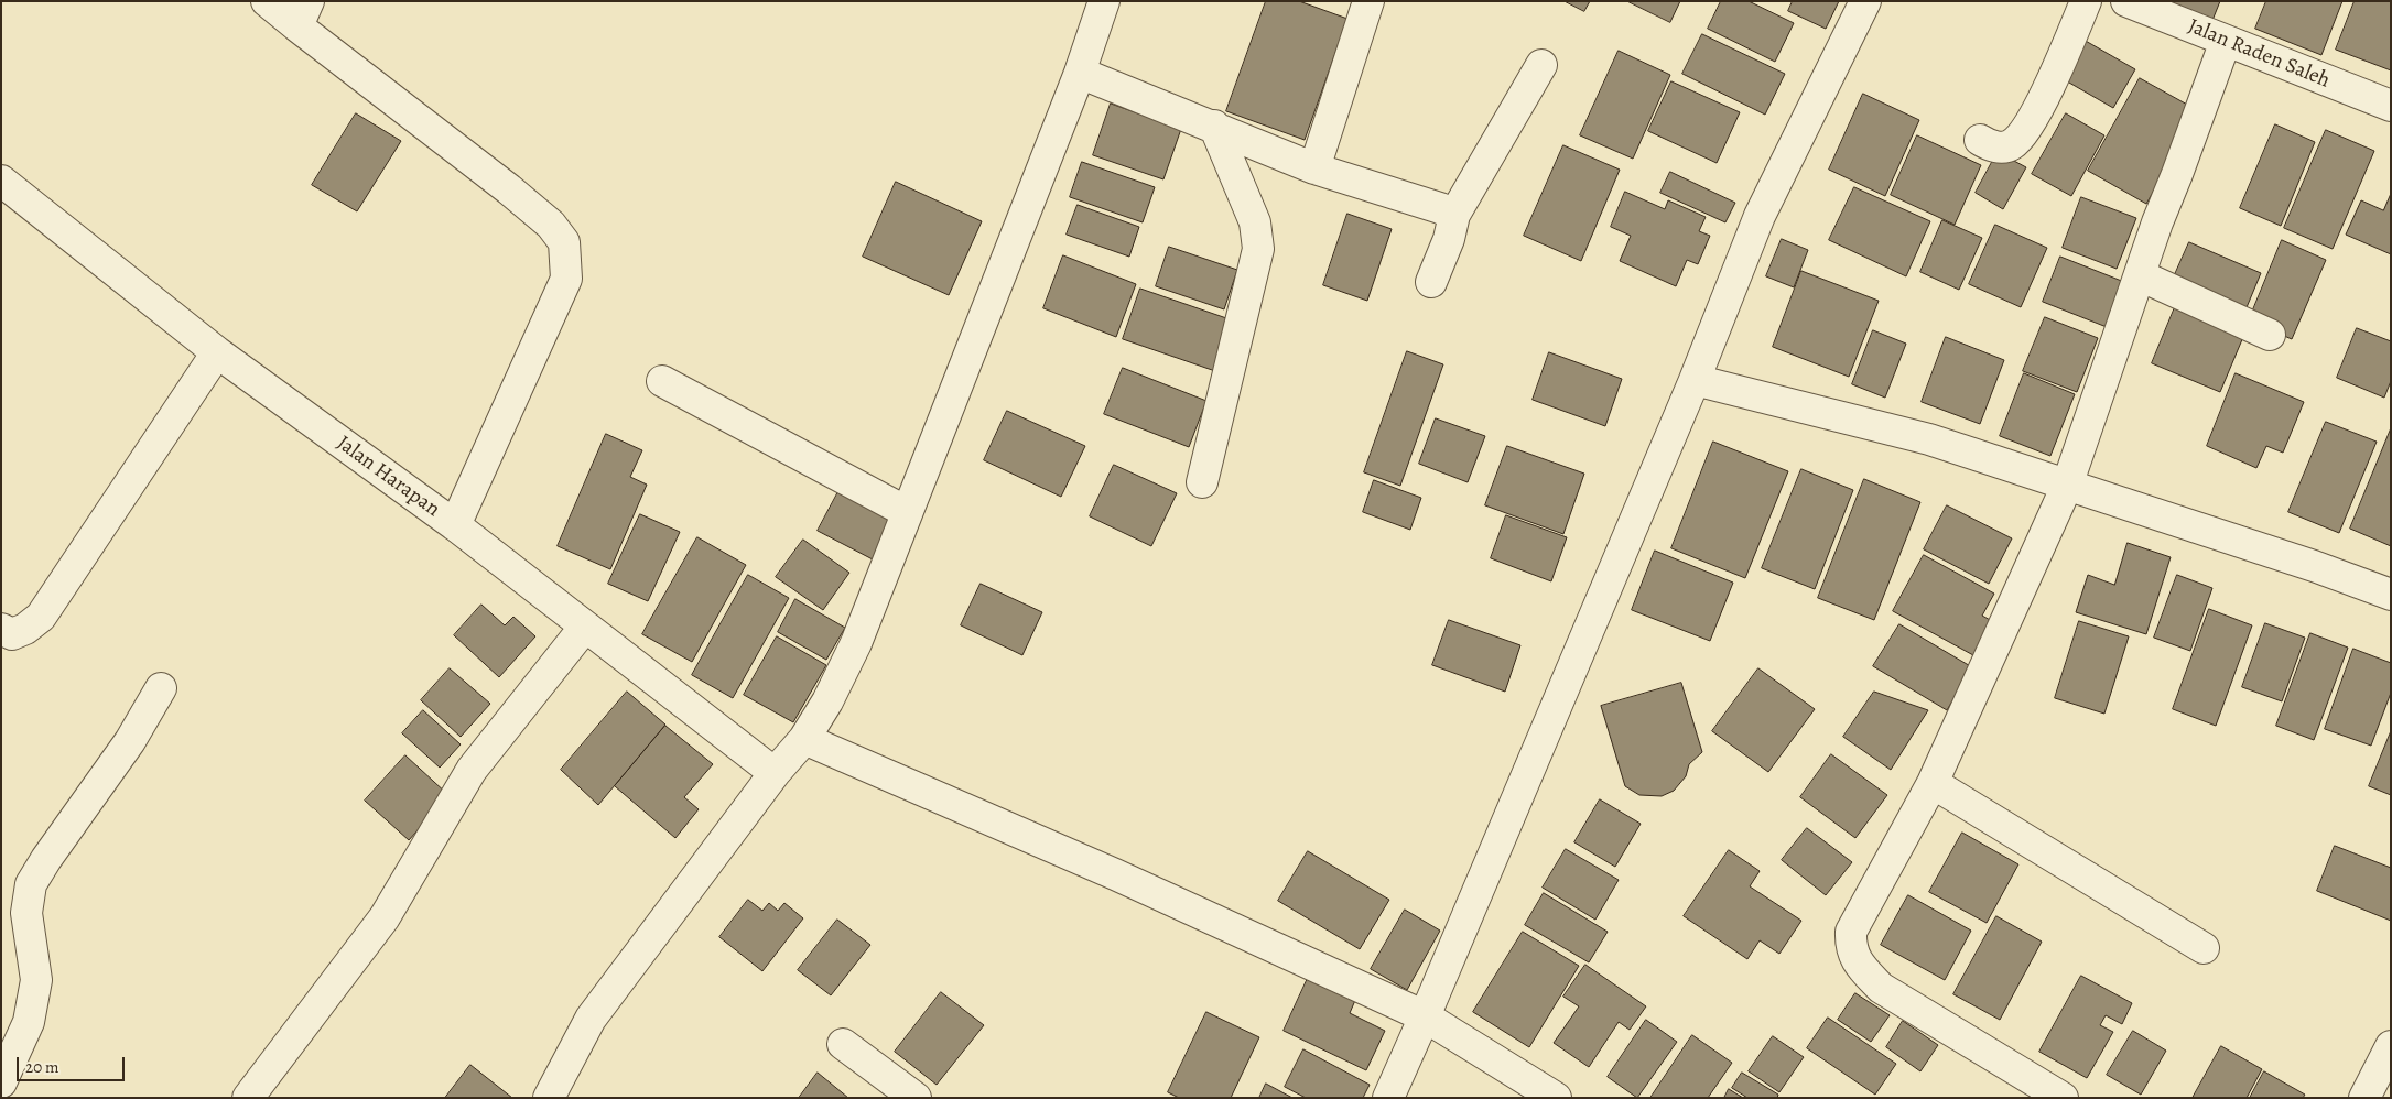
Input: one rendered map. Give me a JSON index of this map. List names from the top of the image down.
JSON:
{
  "streets": {
    "street": ["Jalan Raden Saleh", "Jalan Harapan"]
  },
  "scale_bar": "20 m"
}
